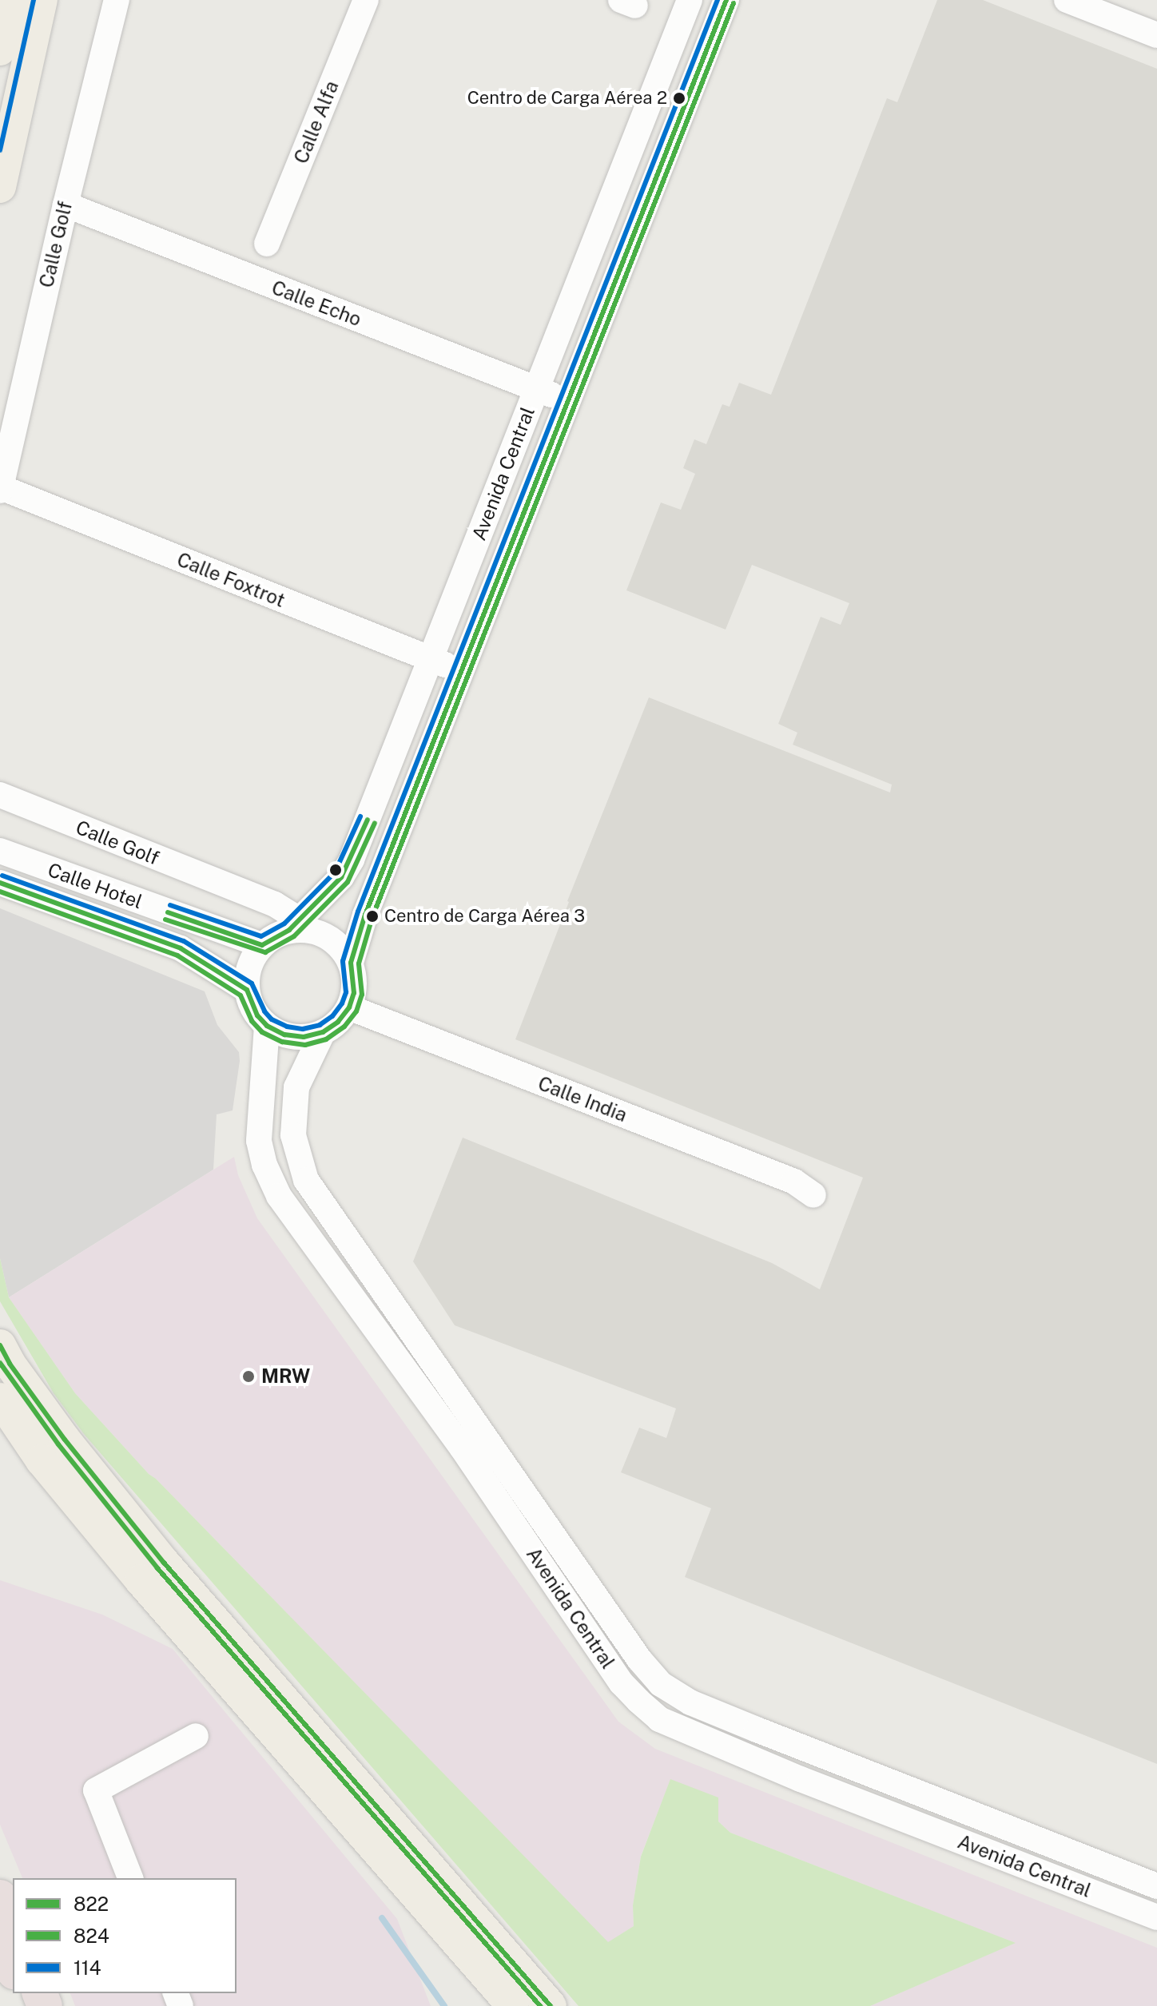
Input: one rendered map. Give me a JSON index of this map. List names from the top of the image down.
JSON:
{
  "streets": {
    "street": [
      "Calle Alfa",
      "Calle Golf",
      "Calle Echo",
      "Avenida Central",
      "Calle Foxtrot",
      "Calle Hotel",
      "Calle India"
    ]
  },
  "crossings": [
    ["Calle Golf", "Calle Echo"],
    ["Calle Golf", "Avenida Central"],
    ["Calle Golf", "Calle Foxtrot"],
    ["Calle Golf", "Calle Hotel"],
    ["Calle Golf", "Calle India"],
    ["Calle Echo", "Avenida Central"],
    ["Avenida Central", "Calle Foxtrot"],
    ["Avenida Central", "Calle Hotel"],
    ["Avenida Central", "Calle India"],
    ["Calle Hotel", "Calle India"]
  ],
  "places": ["Centro de Carga Aérea 2", "Centro de Carga Aérea 3", "MRW"],
  "lines": ["transit line 822", "transit line 114", "transit line 824"],
  "legend": ["822", "824", "114"]
}
